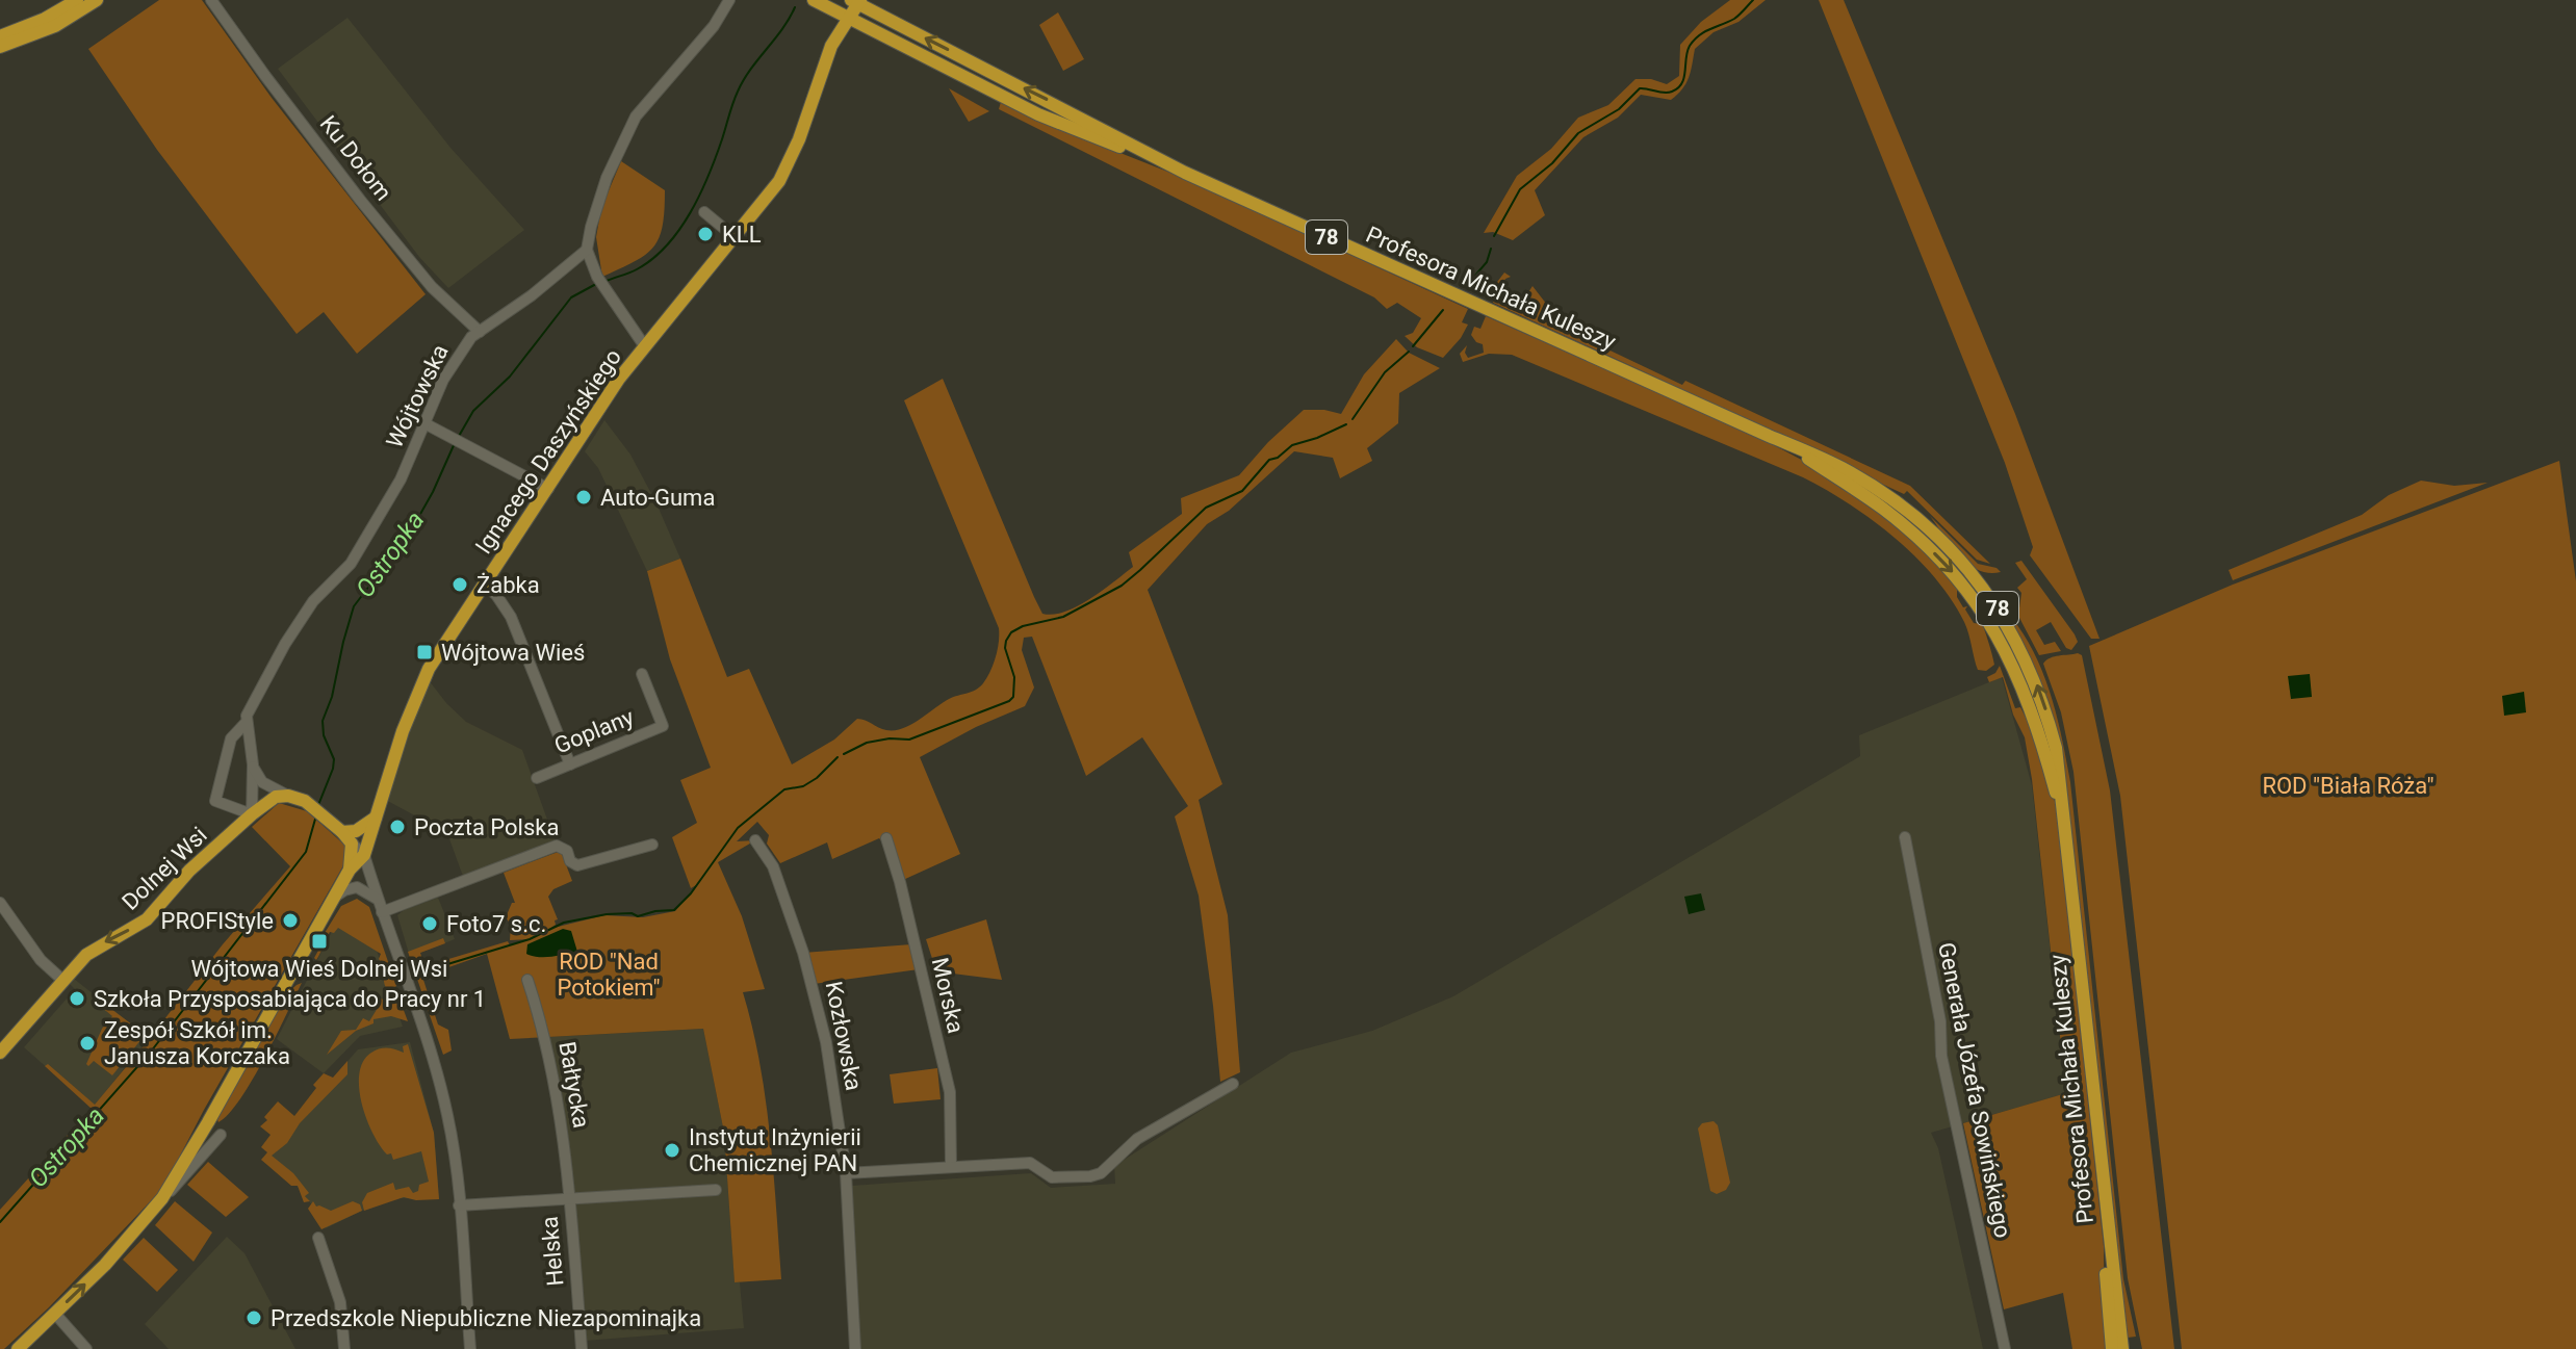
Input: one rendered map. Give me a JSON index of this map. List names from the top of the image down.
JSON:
{
  "streets": {
    "main road": [
      "78",
      "Profesora Michała Kuleszy",
      "Ignacego Daszyńskiego",
      "Dolnej Wsi"
    ],
    "street": [
      "Ku Dołom",
      "Wójtowska",
      "Goplany",
      "Morska",
      "Kozłowska",
      "Bałtycka",
      "Generała Józefa Sowińskiego",
      "Helska"
    ]
  },
  "crossings": [
    ["Ku Dołom", "Wójtowska"],
    ["78", "Profesora Michała Kuleszy"],
    ["78", "Ignacego Daszyńskiego"],
    ["Profesora Michała Kuleszy", "Ignacego Daszyńskiego"],
    ["Wójtowska", "Dolnej Wsi"],
    ["Bałtycka", "Helska"]
  ],
  "one_way": ["Dolnej Wsi"],
  "water": ["Ostropka"],
  "parks": ["ROD \"Biała Róża\"", "ROD \"Nad Potokiem\""],
  "places": {
    "other": [
      "KLL",
      "Auto-Guma",
      "Żabka",
      "Poczta Polska",
      "PROFIStyle",
      "Foto7 s.c.",
      "Szkoła Przysposabiająca do Pracy nr 1",
      "Zespół Szkół im. Janusza Korczaka",
      "Instytut Inżynierii Chemicznej PAN",
      "Przedszkole Niepubliczne Niezapominajka"
    ],
    "transit": ["Wójtowa Wieś", "Wójtowa Wieś Dolnej Wsi"]
  }
}
